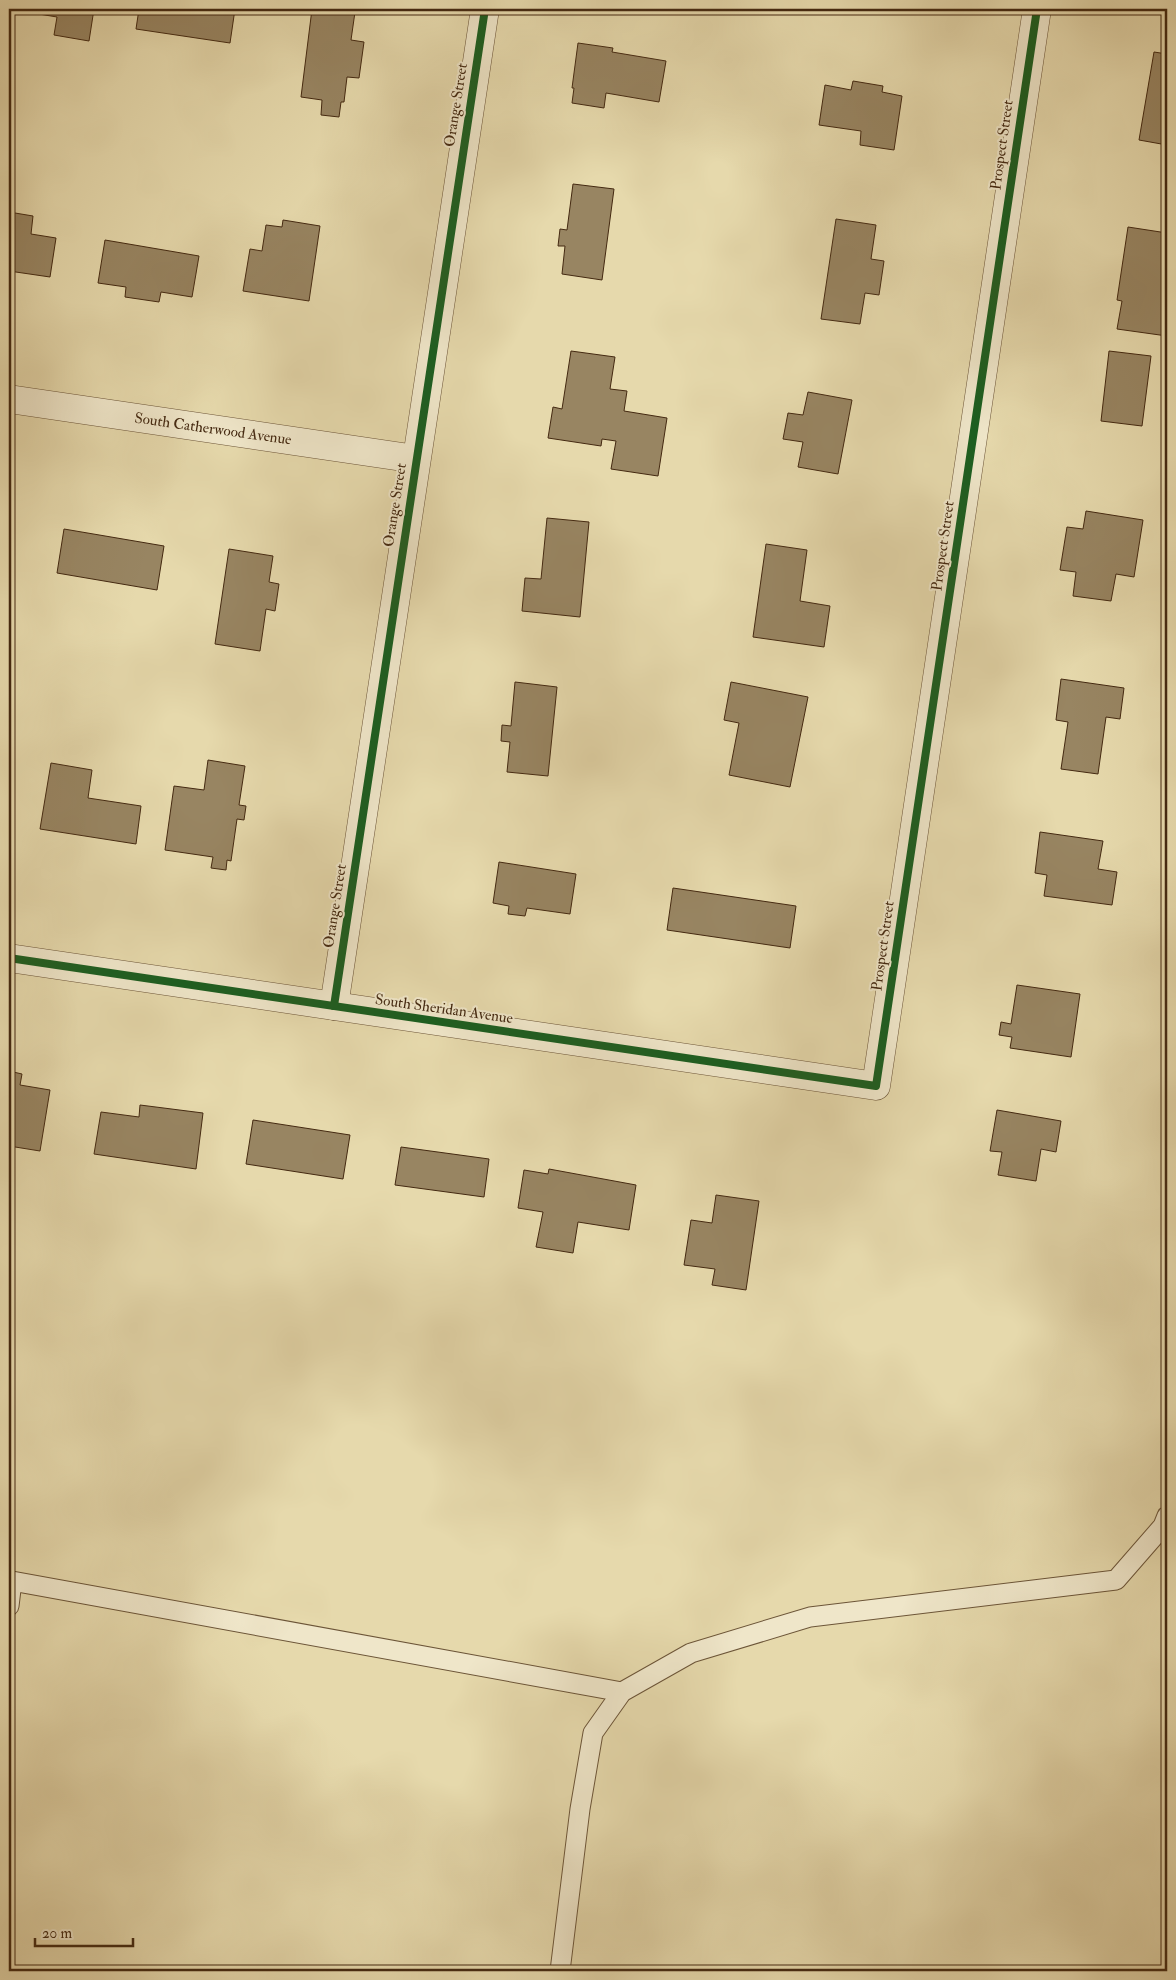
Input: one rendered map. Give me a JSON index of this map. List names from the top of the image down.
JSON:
{
  "streets": {
    "street": [
      "Orange Street",
      "Prospect Street",
      "South Catherwood Avenue",
      "South Sheridan Avenue"
    ]
  },
  "crossings": [
    ["Orange Street", "South Catherwood Avenue"],
    ["Orange Street", "South Sheridan Avenue"],
    ["Prospect Street", "South Sheridan Avenue"]
  ],
  "scale_bar": "20 m"
}
